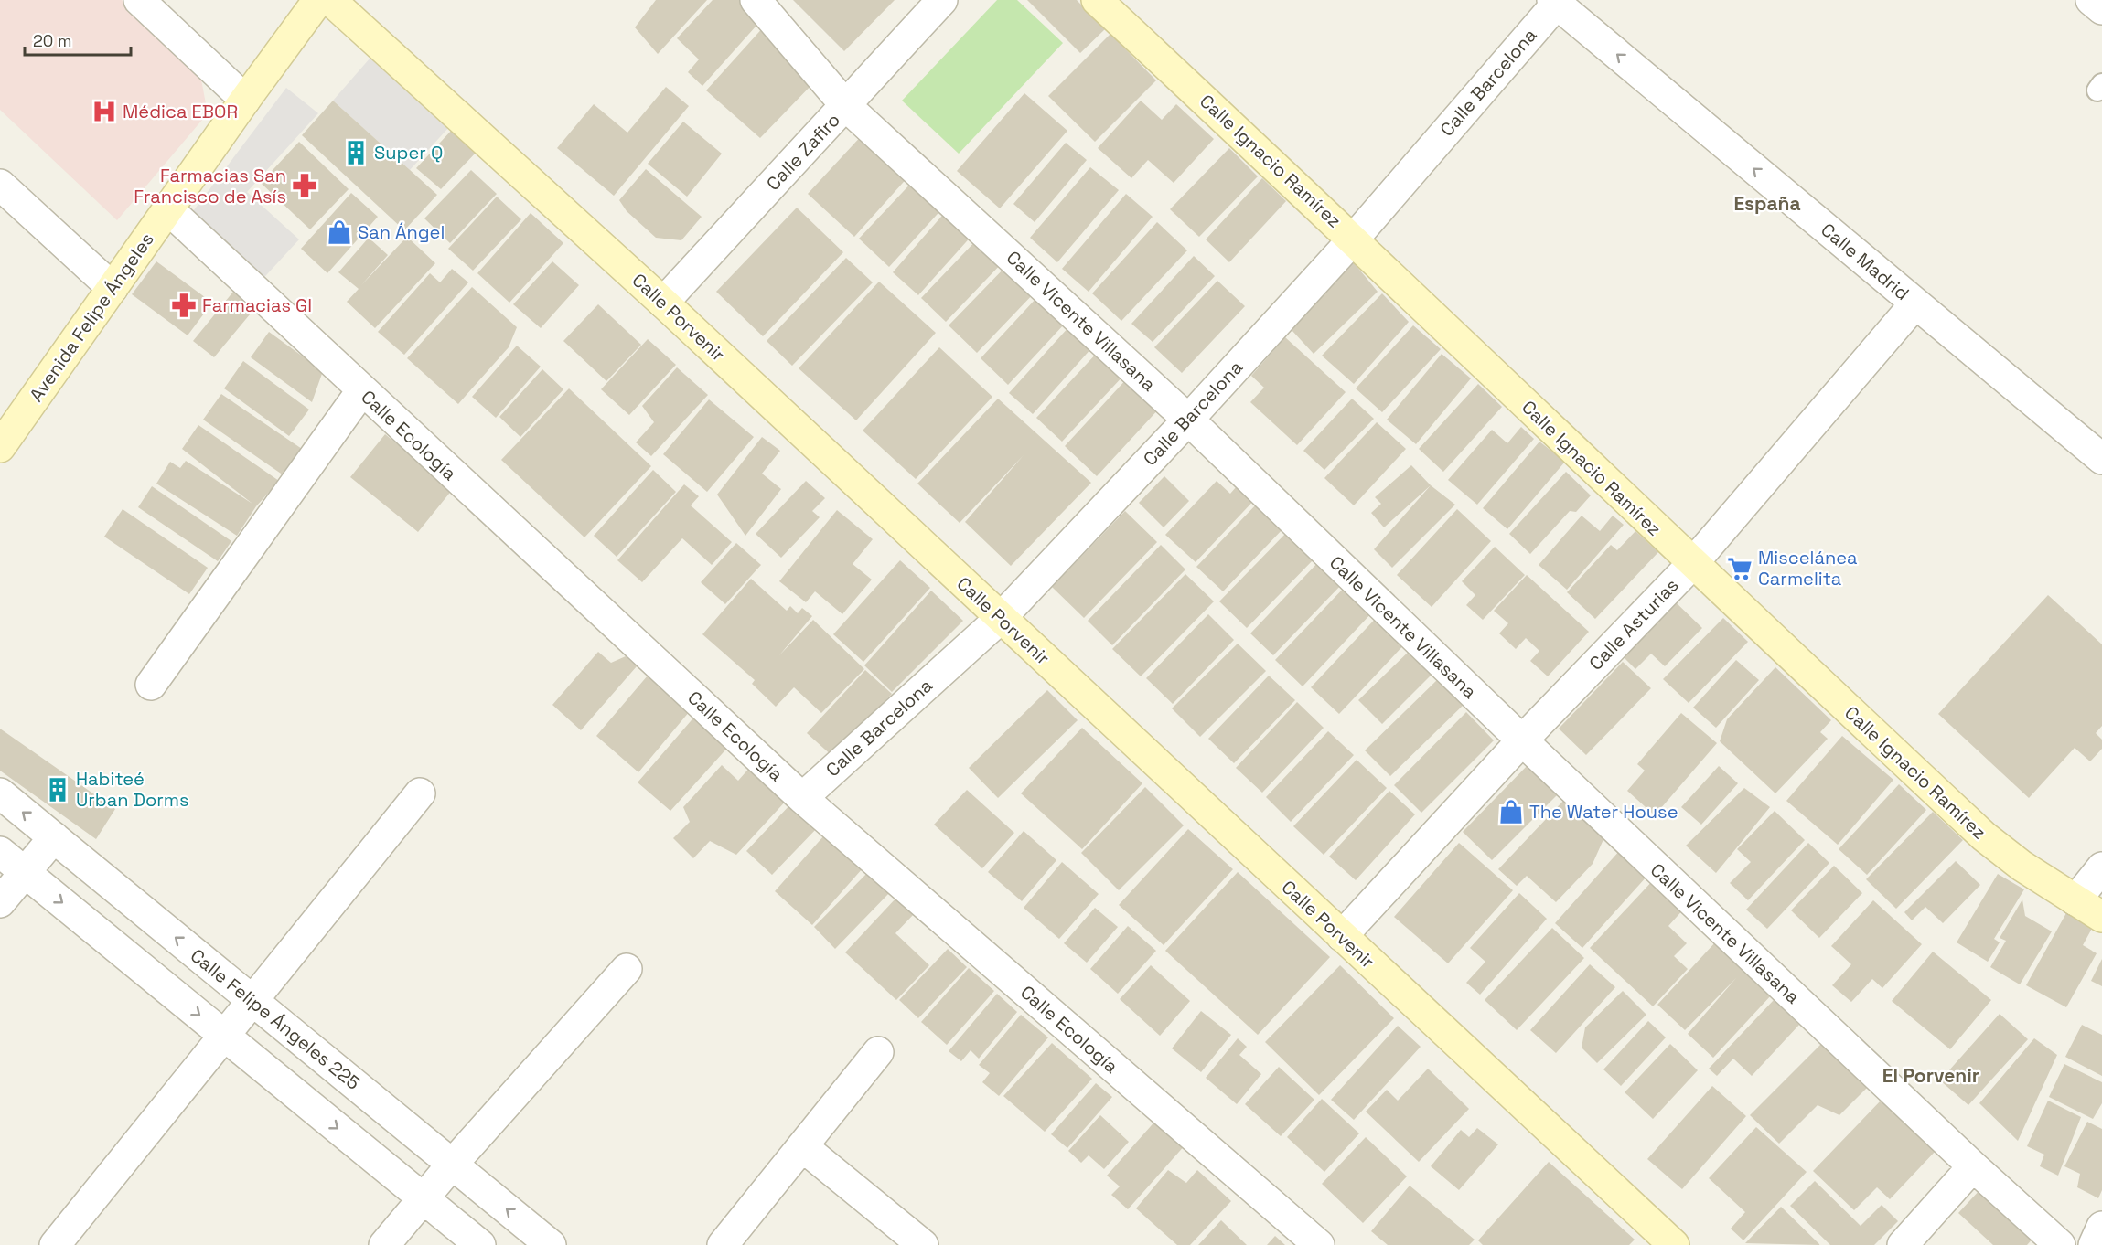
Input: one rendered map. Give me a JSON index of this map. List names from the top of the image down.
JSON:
{
  "streets": {
    "street": [
      "Calle Barcelona",
      "Calle Zafiro",
      "Calle Ignacio Ramírez",
      "Calle Madrid",
      "Avenida Felipe Ángeles",
      "Calle Porvenir",
      "Calle Vicente Villasana",
      "Calle Ecología",
      "Calle Asturias",
      "Calle Felipe Ángeles 225"
    ]
  },
  "crossings": [
    ["Calle Barcelona", "Calle Ignacio Ramírez"],
    ["Calle Barcelona", "Calle Madrid"],
    ["Calle Barcelona", "Calle Porvenir"],
    ["Calle Barcelona", "Calle Vicente Villasana"],
    ["Calle Barcelona", "Calle Ecología"],
    ["Calle Zafiro", "Calle Porvenir"],
    ["Calle Zafiro", "Calle Vicente Villasana"],
    ["Calle Ignacio Ramírez", "Calle Asturias"],
    ["Calle Madrid", "Calle Asturias"],
    ["Avenida Felipe Ángeles", "Calle Ecología"],
    ["Calle Porvenir", "Calle Asturias"],
    ["Calle Vicente Villasana", "Calle Asturias"]
  ],
  "one_way": ["Calle Madrid"],
  "districts": ["España", "El Porvenir"],
  "places": {
    "hospital": ["Médica EBOR"],
    "building": ["Super Q", "Habiteé Urban Dorms"],
    "pharmacy": ["Farmacias San Francisco de Asís", "Farmacias GI"],
    "shop": ["San Ángel", "The Water House"],
    "supermarket": ["Miscelánea Carmelita"]
  },
  "scale_bar": "20 m"
}
